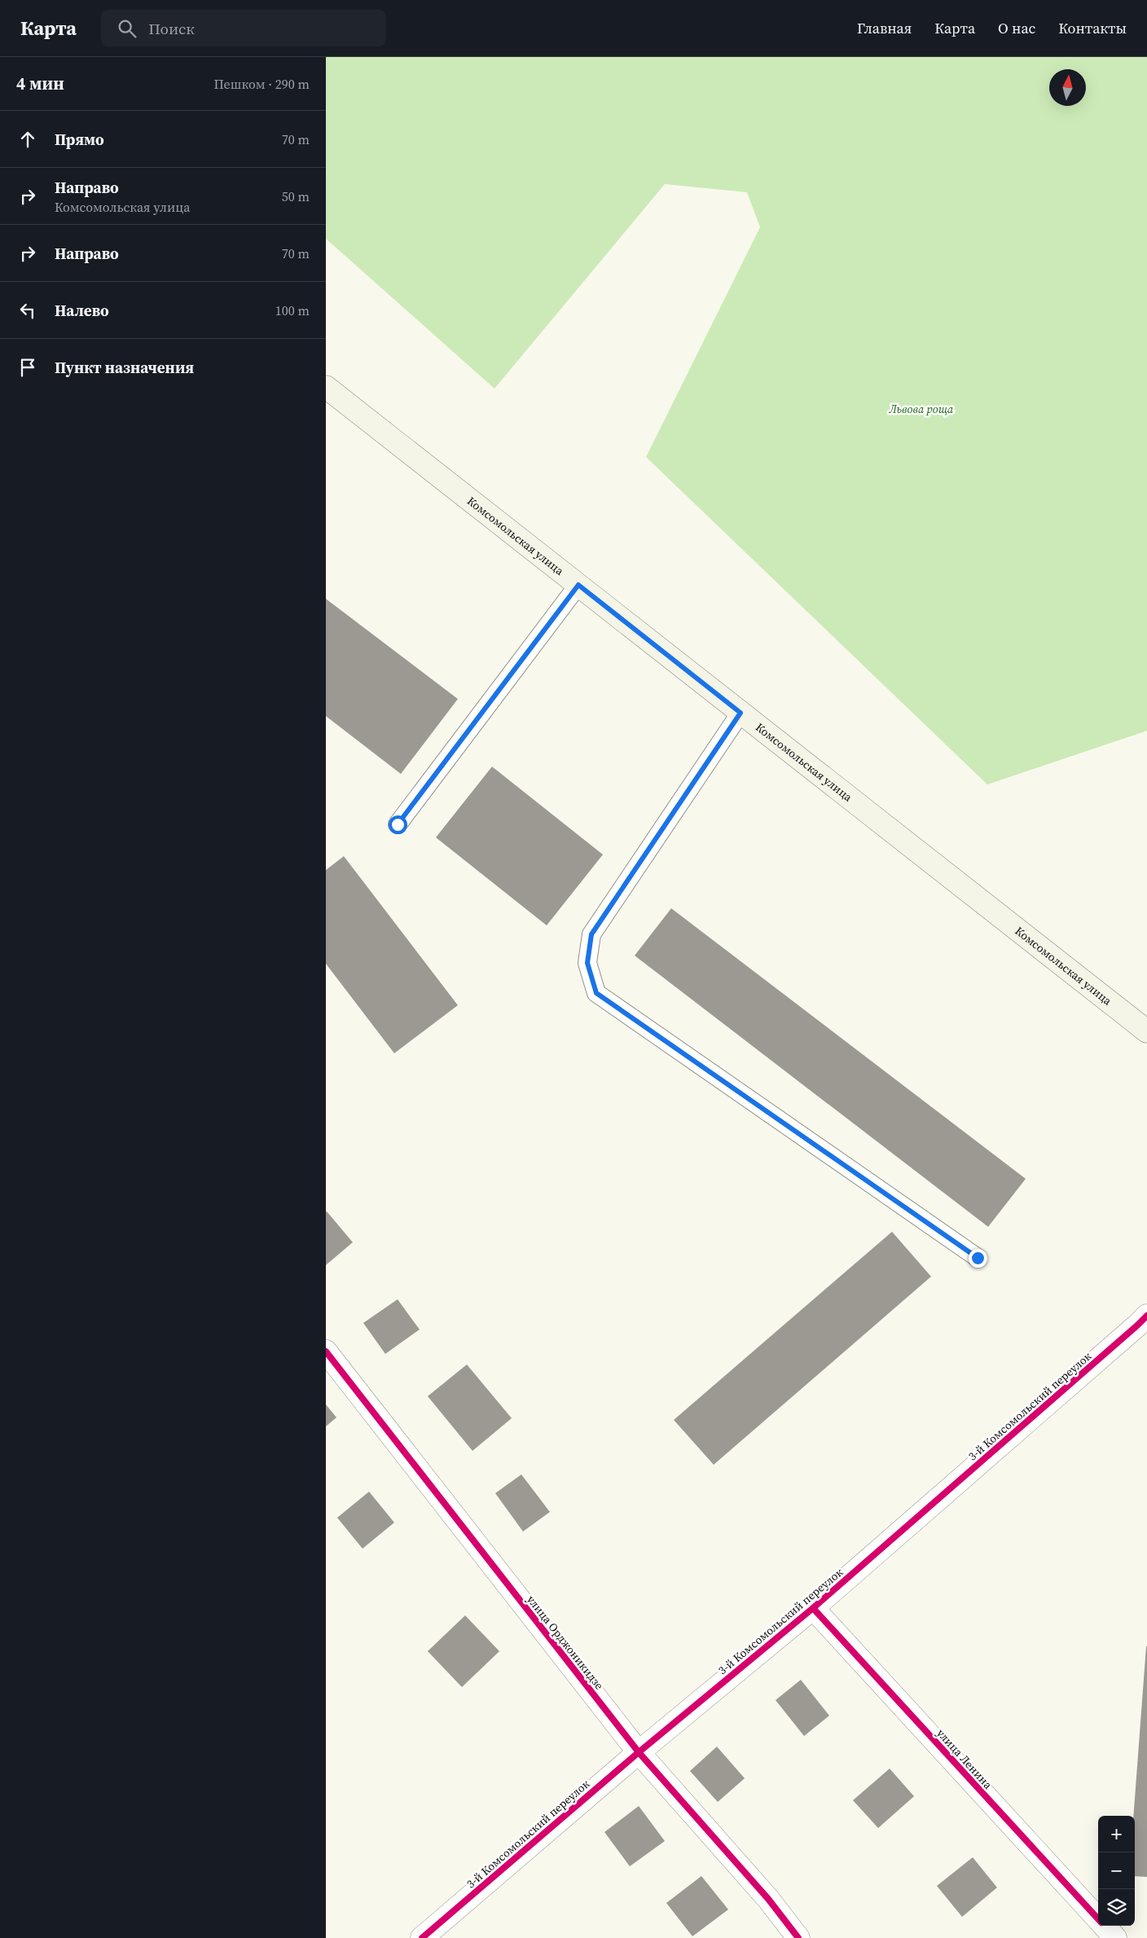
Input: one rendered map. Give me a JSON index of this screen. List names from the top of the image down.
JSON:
{
  "streets": {
    "main road": ["Комсомольская улица"],
    "street": ["3-й Комсомольский переулок", "улица Орджоникидзе", "улица Ленина"]
  },
  "crossings": [
    ["3-й Комсомольский переулок", "улица Орджоникидзе"],
    ["3-й Комсомольский переулок", "улица Ленина"]
  ],
  "parks": ["Львова роща"],
  "north": "top",
  "page": {
    "header": "Карта",
    "search": "Поиск",
    "nav": [
      "Главная",
      "Карта",
      "О нас",
      "Контакты"
    ],
    "heading": ["4 мин", "Пешком · 290 m"],
    "list": [
      ["Прямо", "70 m"],
      ["Направо", "Комсомольская улица", "50 m"],
      ["Направо", "70 m"],
      ["Налево", "100 m"],
      "Пункт назначения"
    ],
    "map_buttons": ["+", "−"]
  }
}
